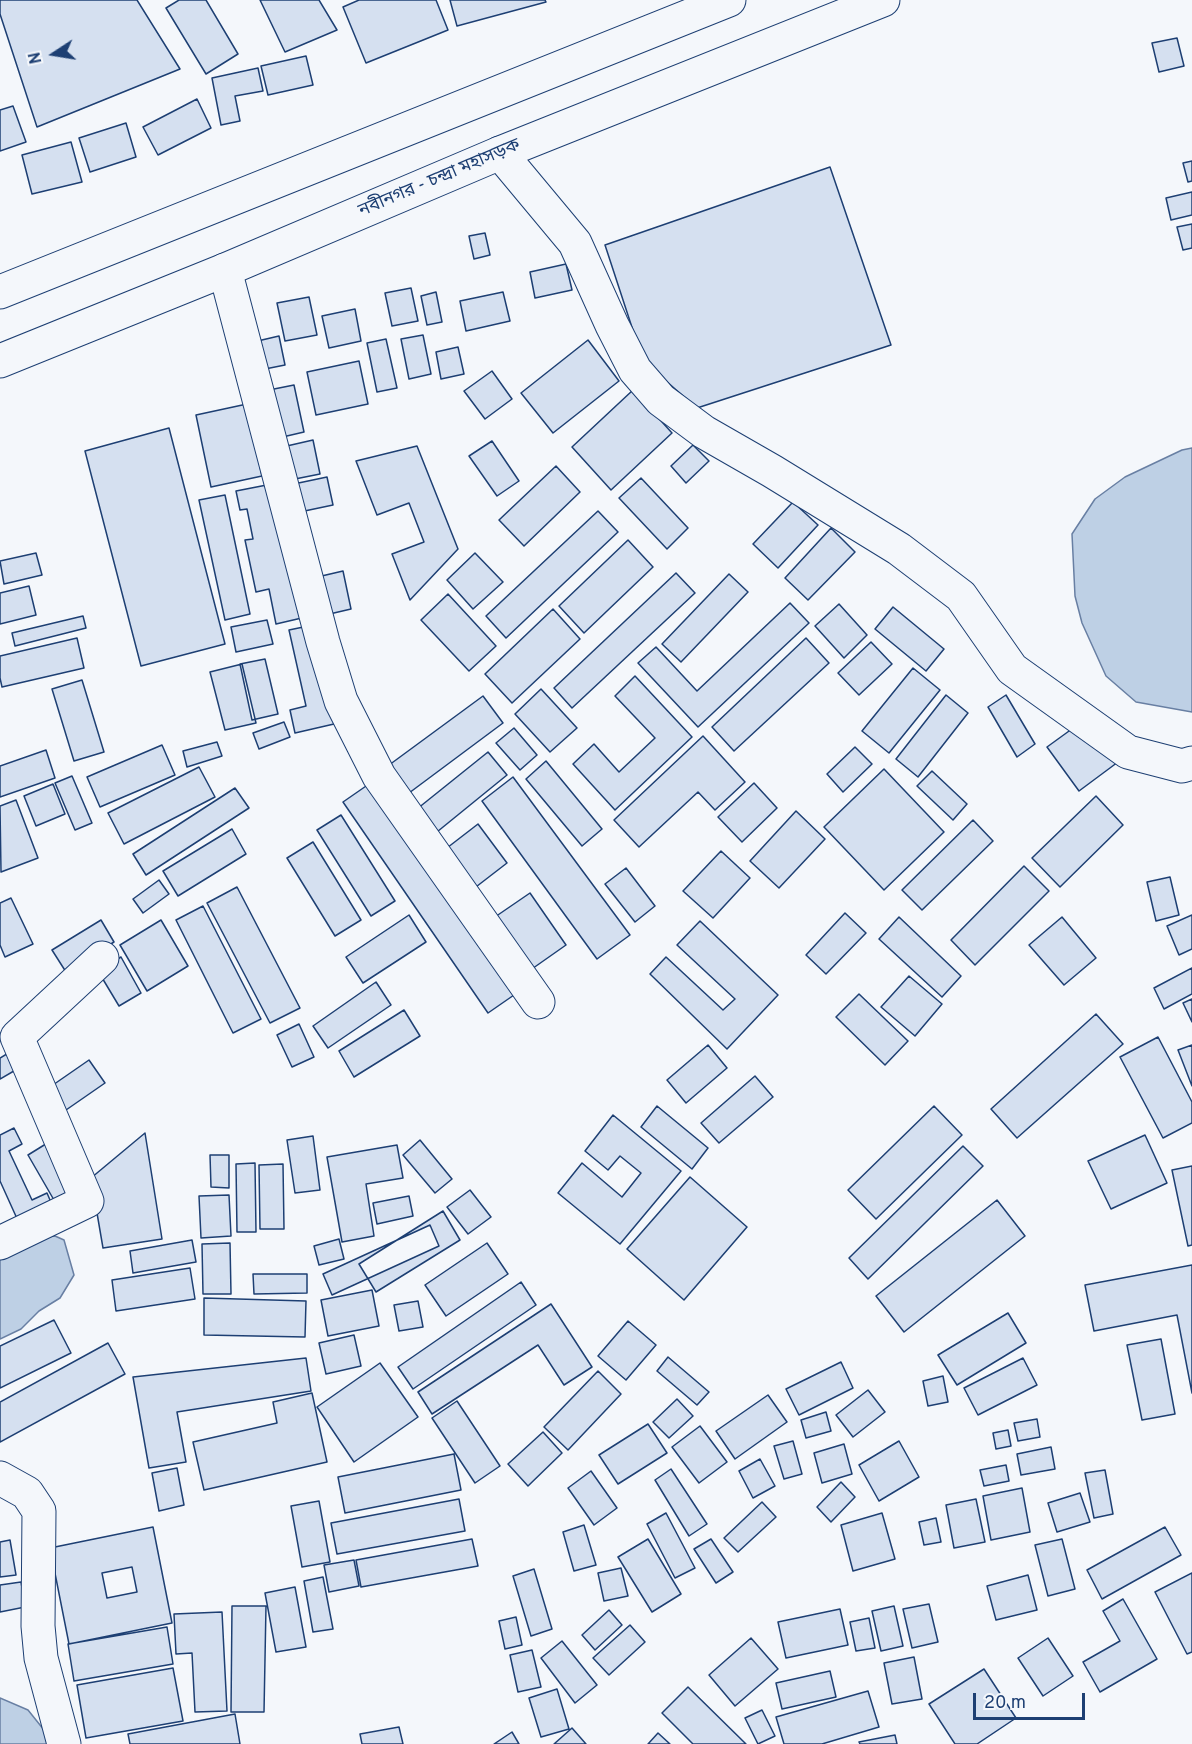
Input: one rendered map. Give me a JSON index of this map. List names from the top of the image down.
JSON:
{
  "streets": {
    "main road": ["নবীনগর - চন্দ্রা মহাসড়ক"]
  },
  "scale_bar": "20 m",
  "north": "left"
}
